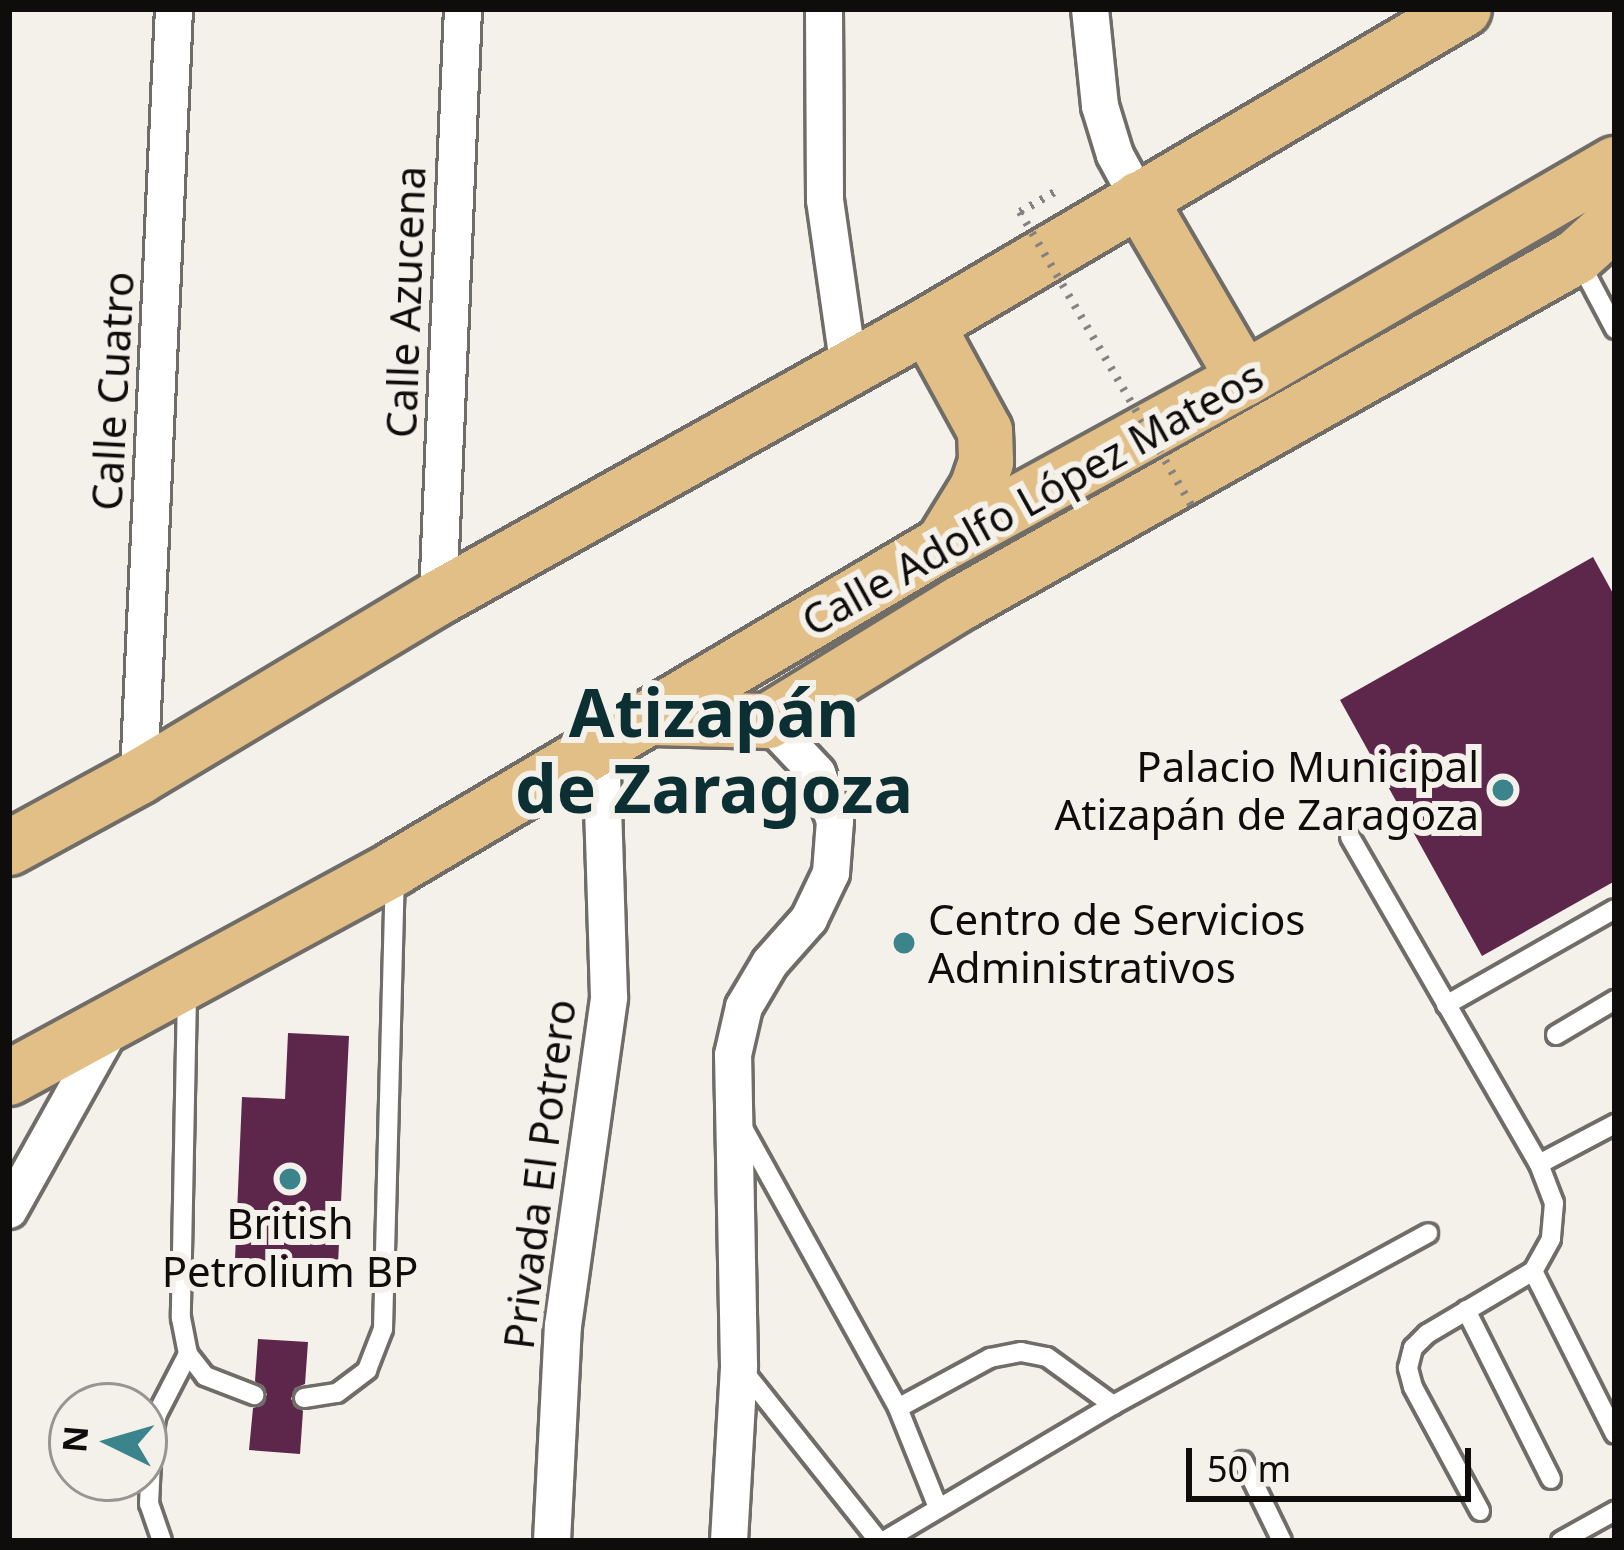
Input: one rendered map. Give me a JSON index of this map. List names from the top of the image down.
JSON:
{
  "streets": {
    "main road": ["Calle Adolfo López Mateos"],
    "street": ["Calle Azucena", "Calle Cuatro", "Privada El Potrero"]
  },
  "crossings": [
    ["Calle Adolfo López Mateos", "Privada El Potrero"]
  ],
  "districts": ["Atizapán de Zaragoza"],
  "places": ["Palacio Municipal Atizapán de Zaragoza", "Centro de Servicios Administrativos", "British Petrolium BP"],
  "scale_bar": "50 m",
  "north": "left"
}
